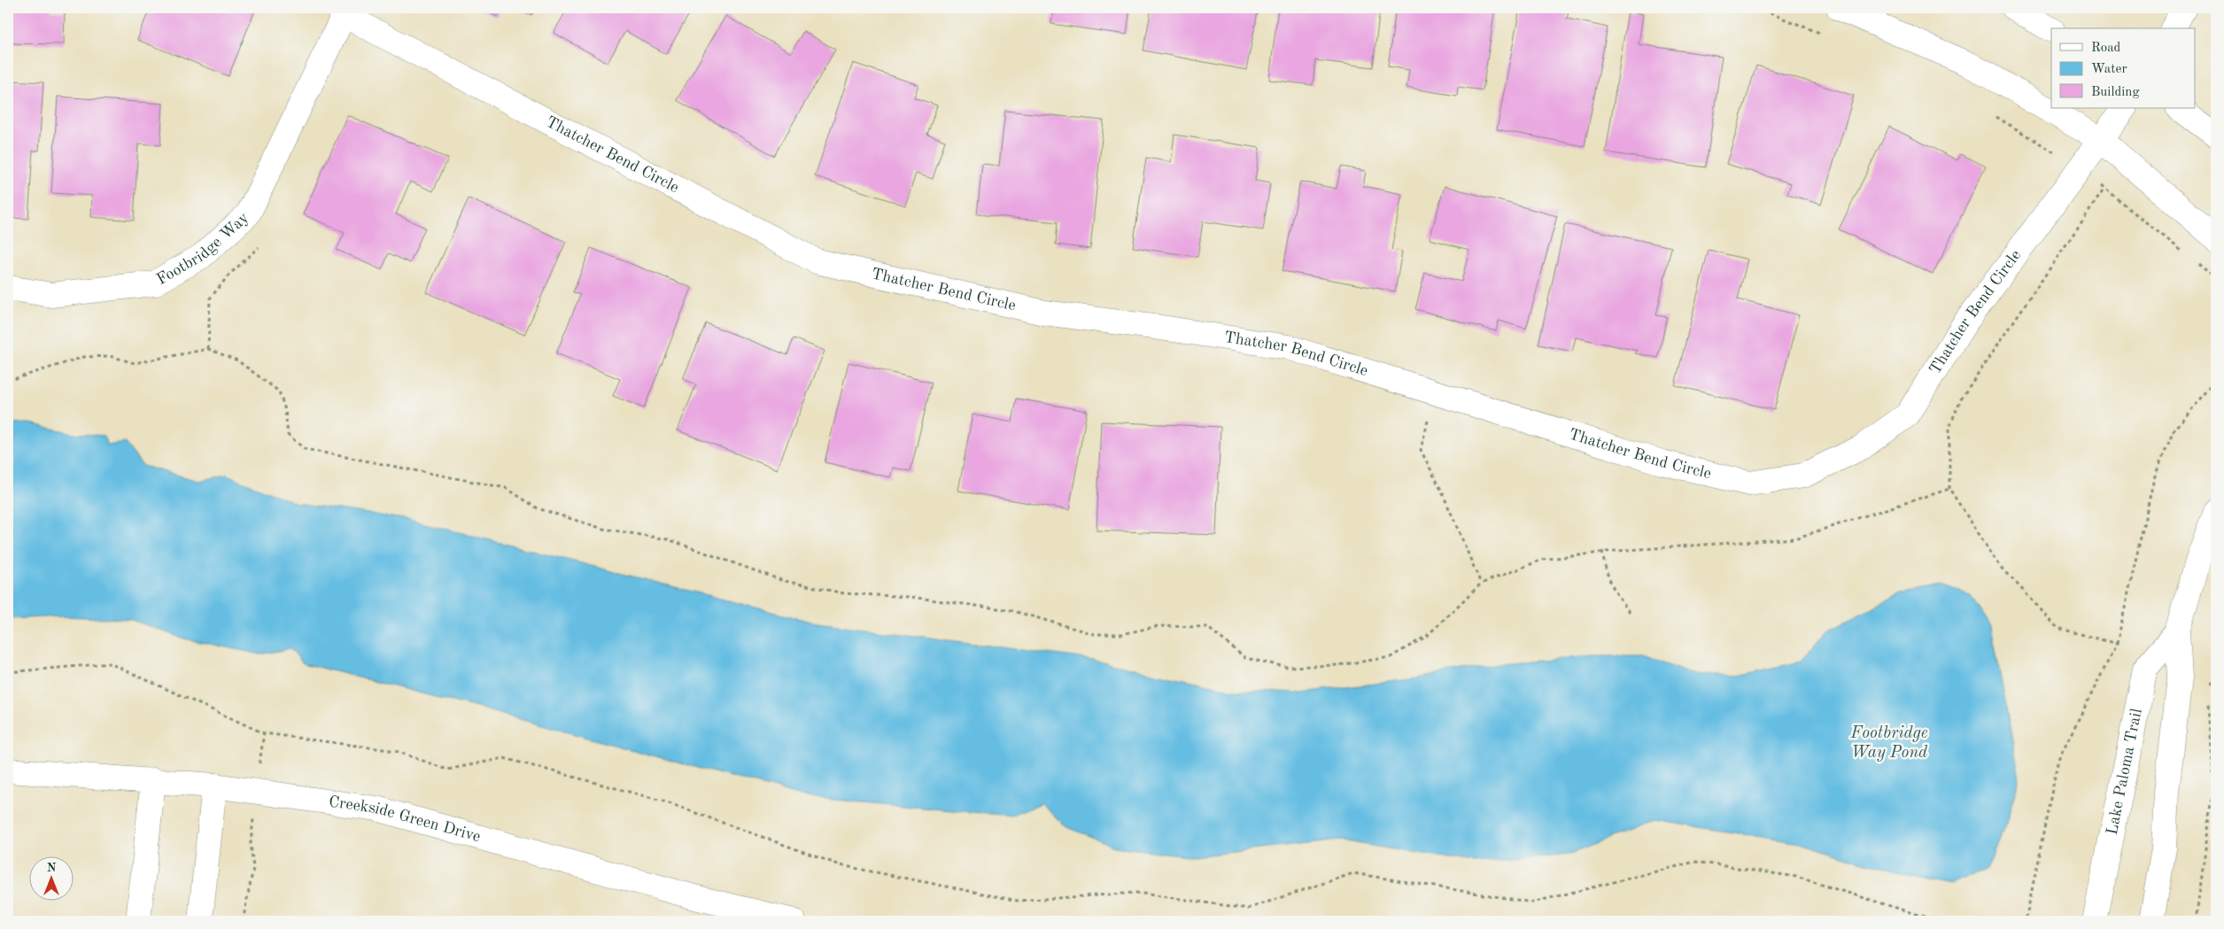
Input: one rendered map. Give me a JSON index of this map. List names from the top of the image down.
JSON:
{
  "streets": {
    "street": [
      "Thatcher Bend Circle",
      "Footbridge Way",
      "Lake Paloma Trail",
      "Creekside Green Drive"
    ]
  },
  "crossings": [
    ["Thatcher Bend Circle", "Footbridge Way"]
  ],
  "water": ["Footbridge Way Pond"],
  "legend": ["Road", "Water", "Building"],
  "north": "top"
}
